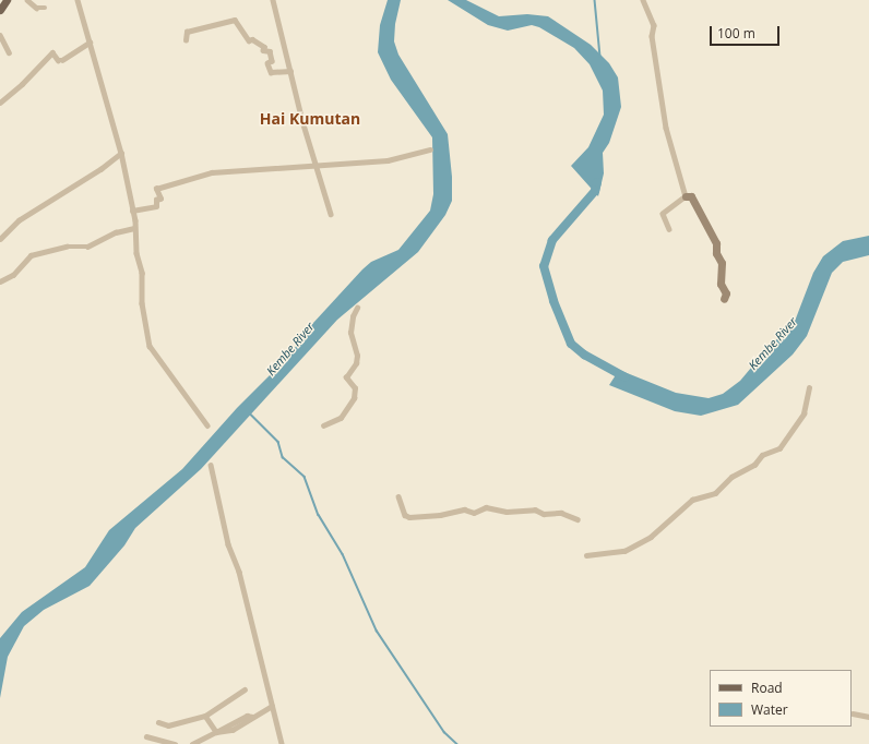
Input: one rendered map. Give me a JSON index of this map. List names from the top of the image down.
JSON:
{
  "districts": ["Hai Kumutan"],
  "water": ["Kembe River"],
  "legend": ["Road", "Water"],
  "scale_bar": "100 m"
}
